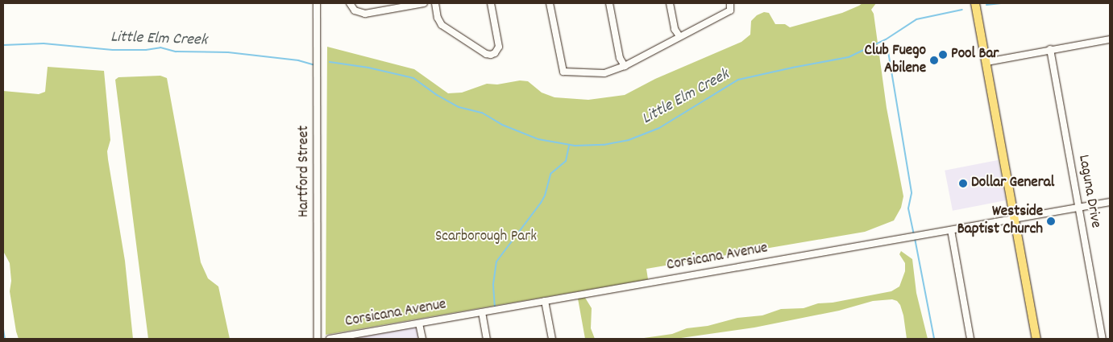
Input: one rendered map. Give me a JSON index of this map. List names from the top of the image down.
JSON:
{
  "streets": {
    "street": ["Hartford Street", "Laguna Drive", "Corsicana Avenue"]
  },
  "crossings": [
    ["Laguna Drive", "Corsicana Avenue"]
  ],
  "water": ["Little Elm Creek"],
  "parks": ["Scarborough Park"],
  "places": [
    "Pool Bar",
    "Club Fuego Abilene",
    "Dollar General",
    "Westside Baptist Church"
  ]
}
